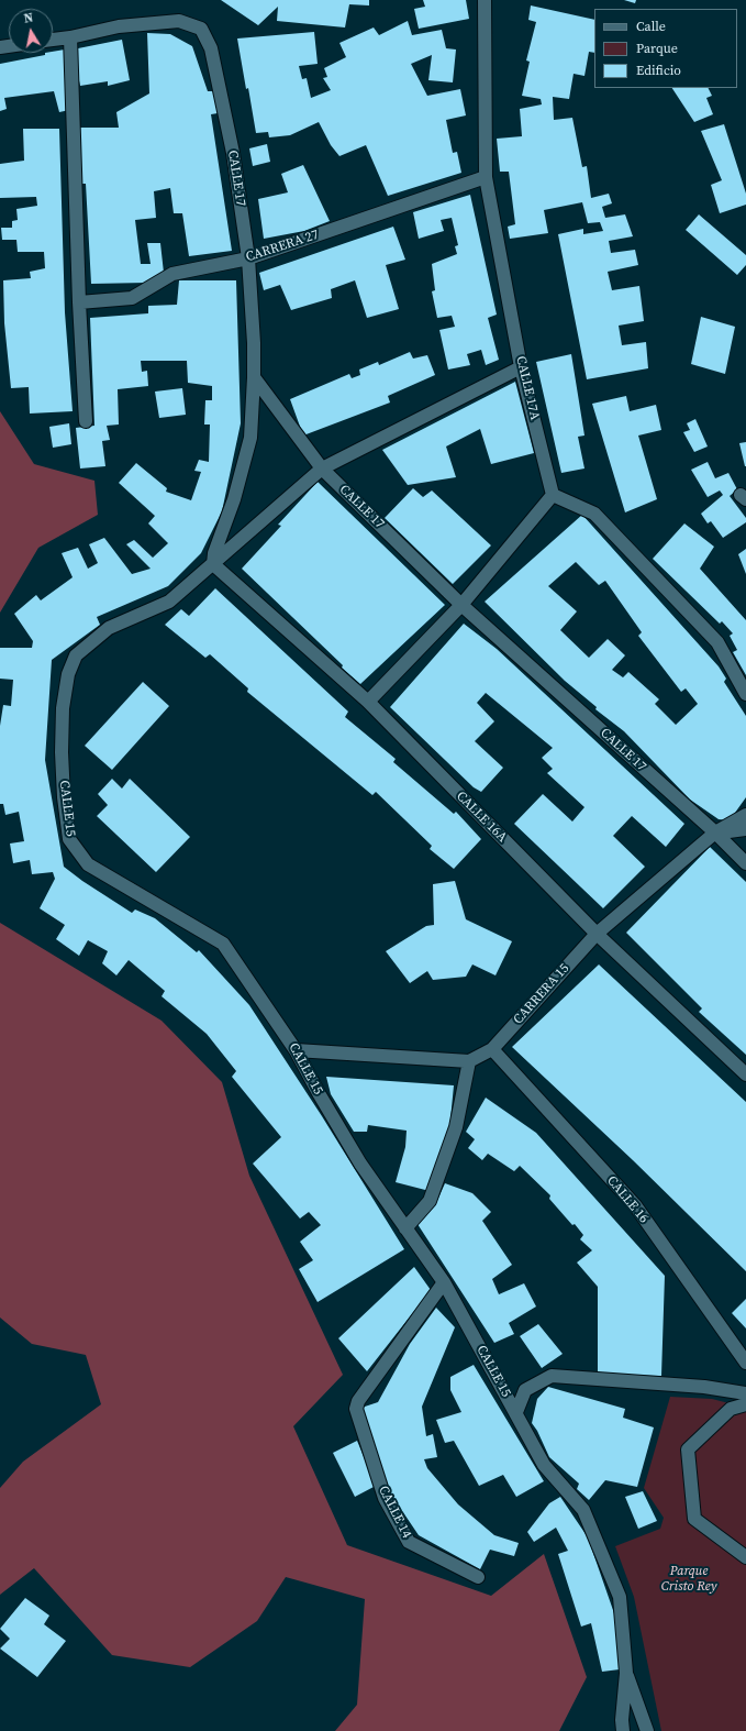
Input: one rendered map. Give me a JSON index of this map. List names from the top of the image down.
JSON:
{
  "streets": {
    "street": [
      "CALLE 17",
      "CARRERA 27",
      "CALLE 17A",
      "CALLE 15",
      "CALLE 16A",
      "CARRERA 15",
      "CALLE 16",
      "CALLE 14"
    ]
  },
  "crossings": [
    ["CALLE 17", "CARRERA 27"],
    ["CALLE 17", "CALLE 15"],
    ["CALLE 17", "CARRERA 15"],
    ["CARRERA 27", "CALLE 17A"],
    ["CALLE 17A", "CALLE 15"],
    ["CALLE 15", "CALLE 16A"],
    ["CALLE 15", "CALLE 14"],
    ["CALLE 16A", "CARRERA 15"],
    ["CARRERA 15", "CALLE 16"]
  ],
  "parks": ["Parque Cristo Rey"],
  "legend": ["Calle", "Parque", "Edificio"],
  "north": "top"
}
